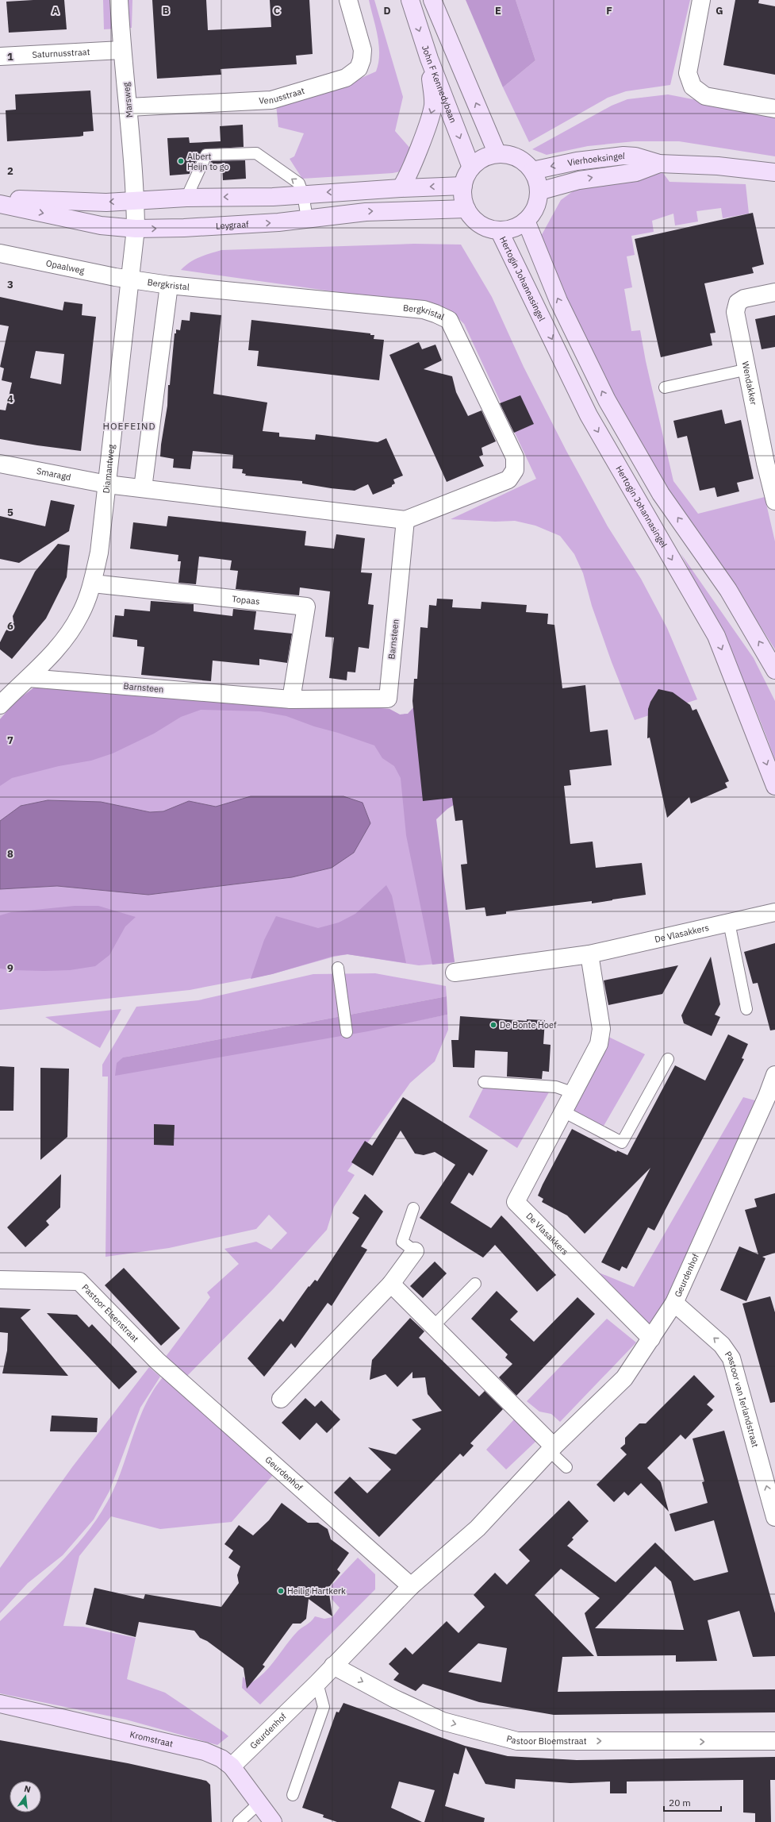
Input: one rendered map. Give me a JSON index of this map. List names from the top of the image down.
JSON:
{
  "streets": {
    "main road": [
      "John F Kennedybaan",
      "Vierhoeksingel",
      "Leygraaf",
      "Hertogin Johannasingel",
      "Kromstraat"
    ],
    "street": [
      "Saturnusstraat",
      "Venusstraat",
      "Marsweg",
      "Opaalweg",
      "Bergkristal",
      "Wendakker",
      "Diamantweg",
      "Smaragd",
      "Topaas",
      "Barnsteen",
      "De Vlasakkers",
      "Geurdenhof",
      "Pastoor Elsenstraat",
      "Pastoor van Ierlandstraat",
      "Pastoor Bloemstraat"
    ]
  },
  "crossings": [
    ["Saturnusstraat", "Marsweg"],
    ["John F Kennedybaan", "Vierhoeksingel"],
    ["John F Kennedybaan", "Leygraaf"],
    ["John F Kennedybaan", "Hertogin Johannasingel"],
    ["Venusstraat", "Marsweg"],
    ["Marsweg", "Diamantweg"],
    ["Vierhoeksingel", "Leygraaf"],
    ["Vierhoeksingel", "Hertogin Johannasingel"],
    ["Leygraaf", "Hertogin Johannasingel"],
    ["Leygraaf", "Diamantweg"],
    ["Opaalweg", "Bergkristal"],
    ["Opaalweg", "Diamantweg"],
    ["Bergkristal", "Diamantweg"],
    ["Bergkristal", "Barnsteen"],
    ["Diamantweg", "Smaragd"],
    ["Diamantweg", "Topaas"],
    ["Diamantweg", "Barnsteen"],
    ["Topaas", "Barnsteen"],
    ["De Vlasakkers", "Geurdenhof"],
    ["Geurdenhof", "Pastoor Elsenstraat"],
    ["Geurdenhof", "Pastoor van Ierlandstraat"],
    ["Geurdenhof", "Kromstraat"],
    ["Geurdenhof", "Pastoor Bloemstraat"]
  ],
  "one_way": ["Pastoor van Ierlandstraat", "Pastoor Bloemstraat"],
  "districts": ["HOEFEIND"],
  "places": ["Albert Heijn to go", "De Bonte Hoef", "Heilig Hartkerk"],
  "scale_bar": "20 m",
  "north": "top",
  "grid": {
    "columns": [
      "A",
      "B",
      "C",
      "D",
      "E",
      "F",
      "G"
    ],
    "rows": [
      "1",
      "2",
      "3",
      "4",
      "5",
      "6",
      "7",
      "8",
      "9"
    ]
  }
}
